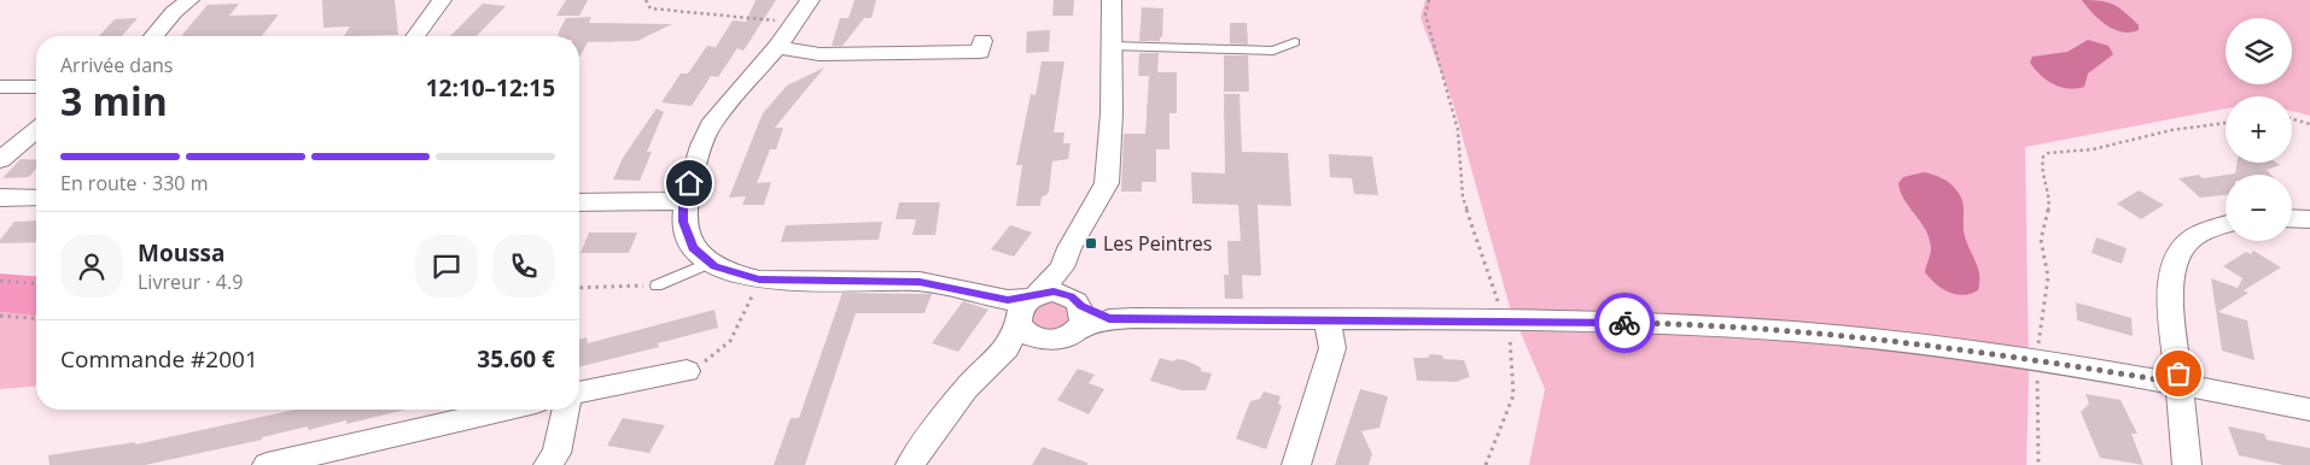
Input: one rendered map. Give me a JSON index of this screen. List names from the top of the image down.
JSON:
{
  "places": {
    "transit": ["Les Peintres"]
  },
  "page": {
    "map_buttons": ["+", "−"],
    "heading": ["3 min", "Arrivée dans", "12:10–12:15"],
    "panel": [
      "Moussa",
      "Livreur · 4.9",
      "Commande #2001",
      "35.60 €"
    ],
    "bar": "En route · 330 m"
  }
}
